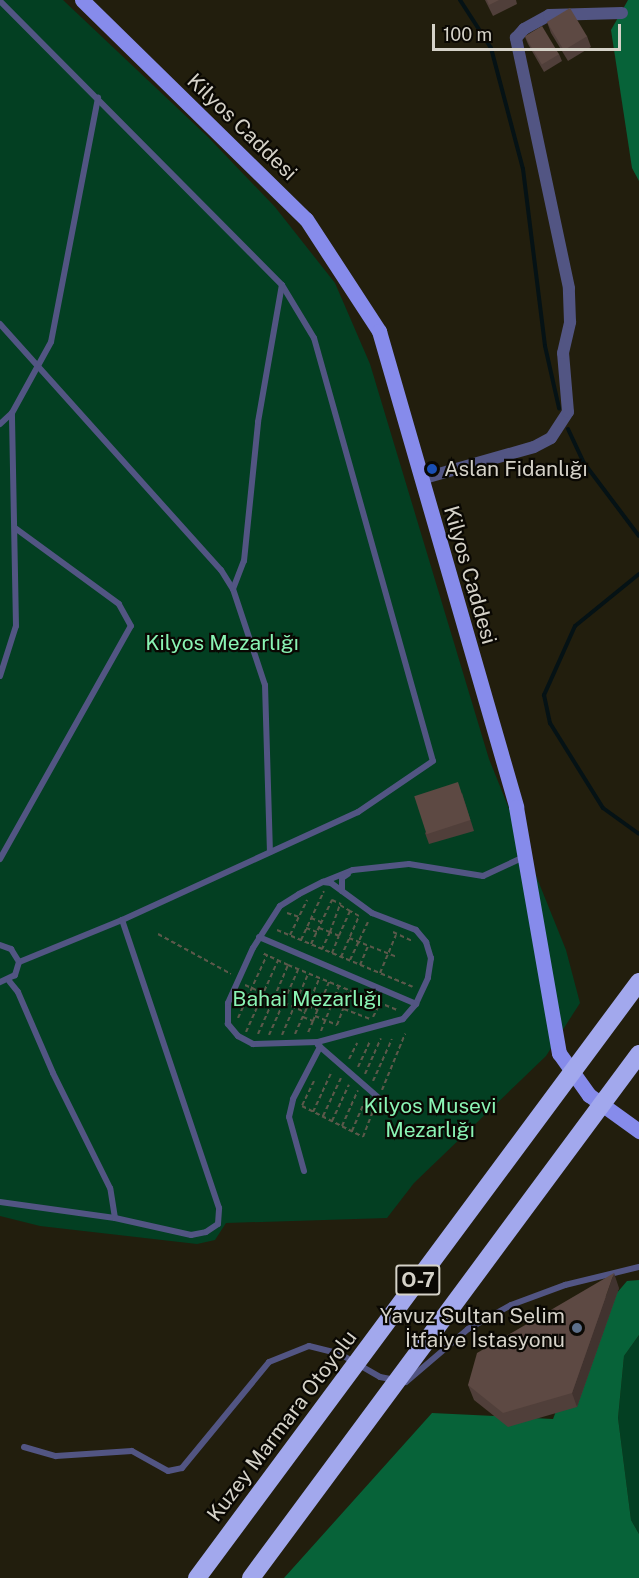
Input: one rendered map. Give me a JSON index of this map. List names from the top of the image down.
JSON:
{
  "streets": {
    "highway": ["O-7", "Kuzey Marmara Otoyolu"],
    "main road": ["Kilyos Caddesi"]
  },
  "parks": ["Kilyos Mezarlığı", "Bahai Mezarlığı", "Kilyos Musevi Mezarlığı"],
  "places": ["Aslan Fidanlığı", "Yavuz Sultan Selim İtfaiye İstasyonu"],
  "scale_bar": "100 m"
}
